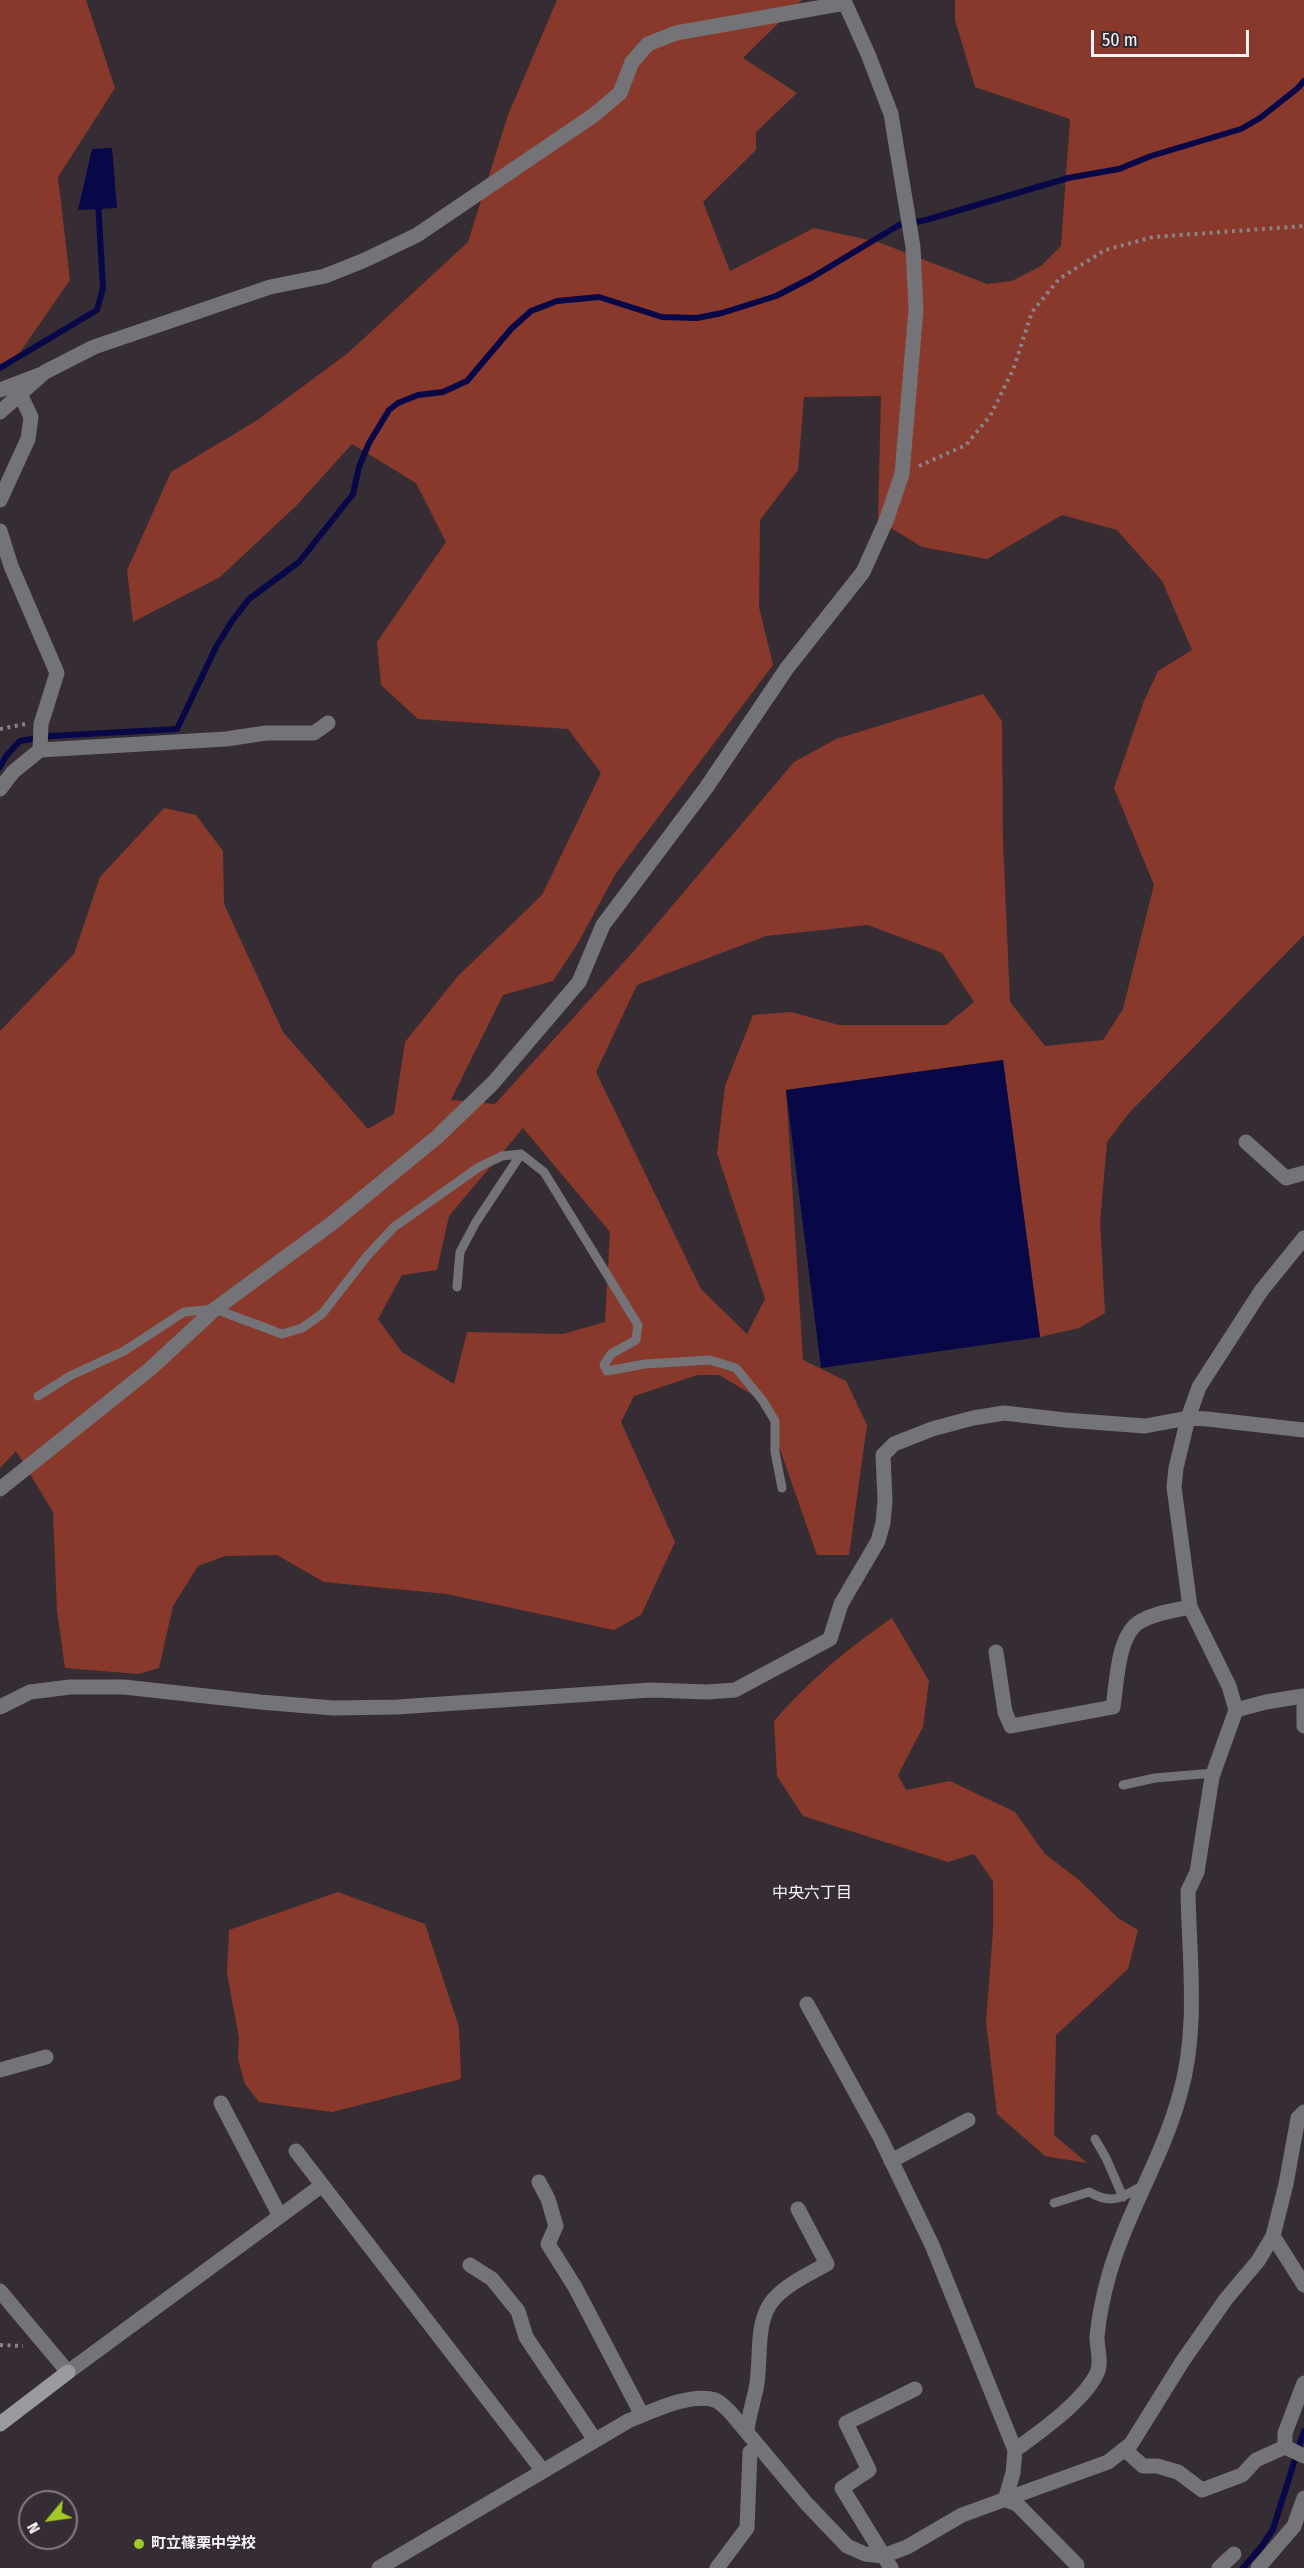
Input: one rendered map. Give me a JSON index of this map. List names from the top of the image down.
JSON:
{
  "districts": ["中央六丁目"],
  "places": ["町立篠栗中学校"],
  "scale_bar": "50 m",
  "north": "bottom left"
}
